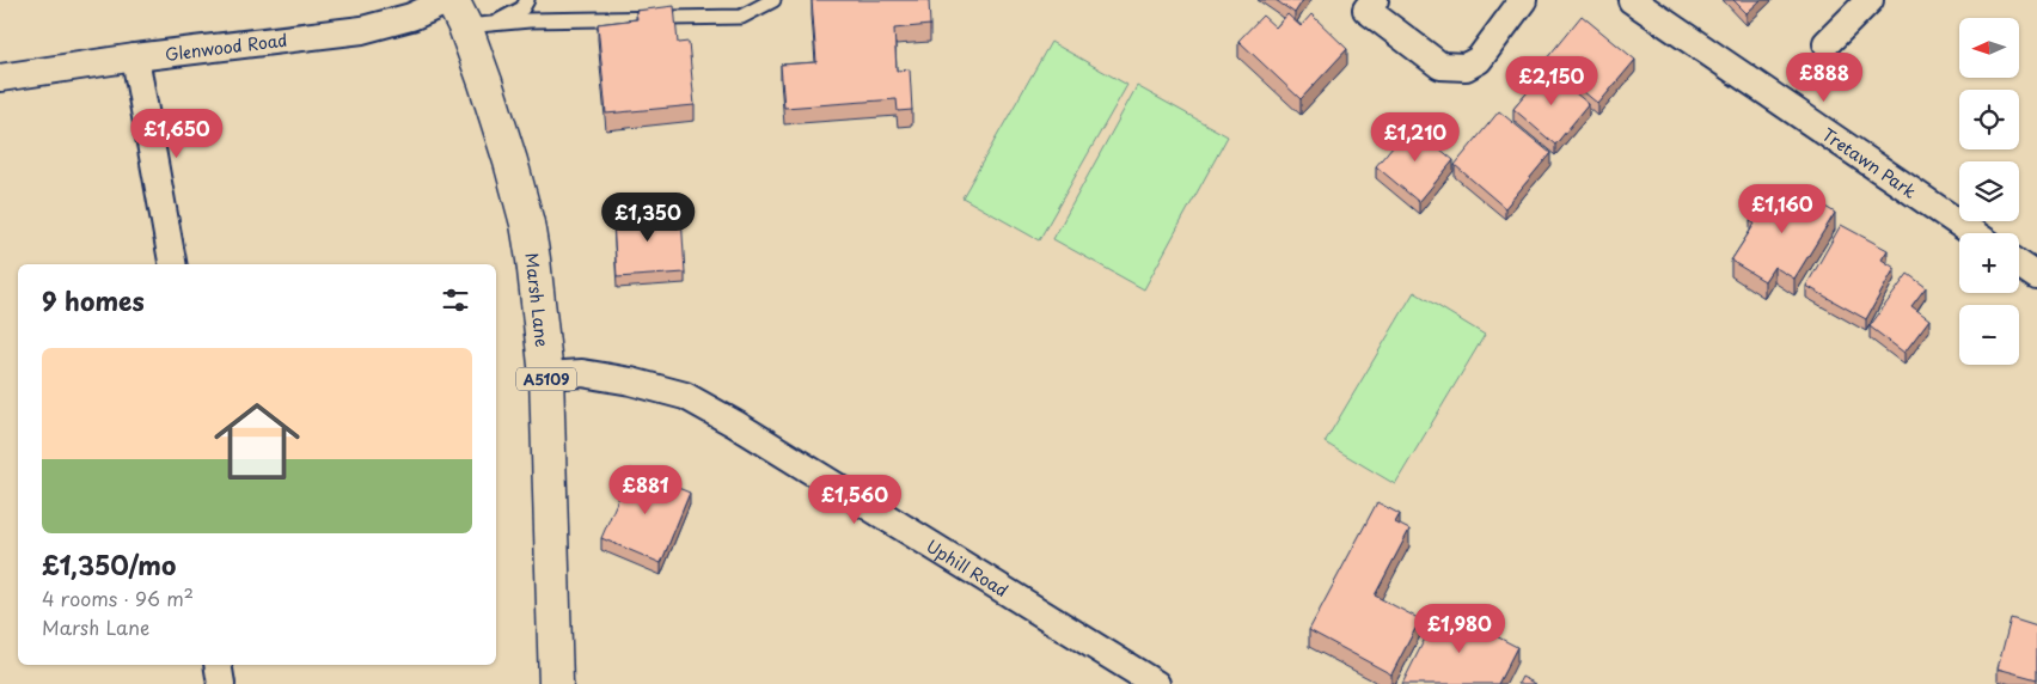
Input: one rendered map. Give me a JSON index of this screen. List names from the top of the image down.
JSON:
{
  "streets": {
    "main road": ["Marsh Lane", "A5109"],
    "street": ["Glenwood Road", "Tretawn Park", "Uphill Road"]
  },
  "crossings": [
    ["Glenwood Road", "Marsh Lane"],
    ["Marsh Lane", "Uphill Road"]
  ],
  "north": "left",
  "page": {
    "map_buttons": ["+", "−"],
    "price": [
      "£888",
      "£2,150",
      "£1,650",
      "£1,210",
      "£1,160",
      "£1,350",
      "£881",
      "£1,560",
      "£1,980"
    ],
    "heading": "9 homes",
    "list": [
      {
        "name": "£1,350/mo",
        "note": "4 rooms · 96 m² · Marsh Lane"
      }
    ]
  }
}
